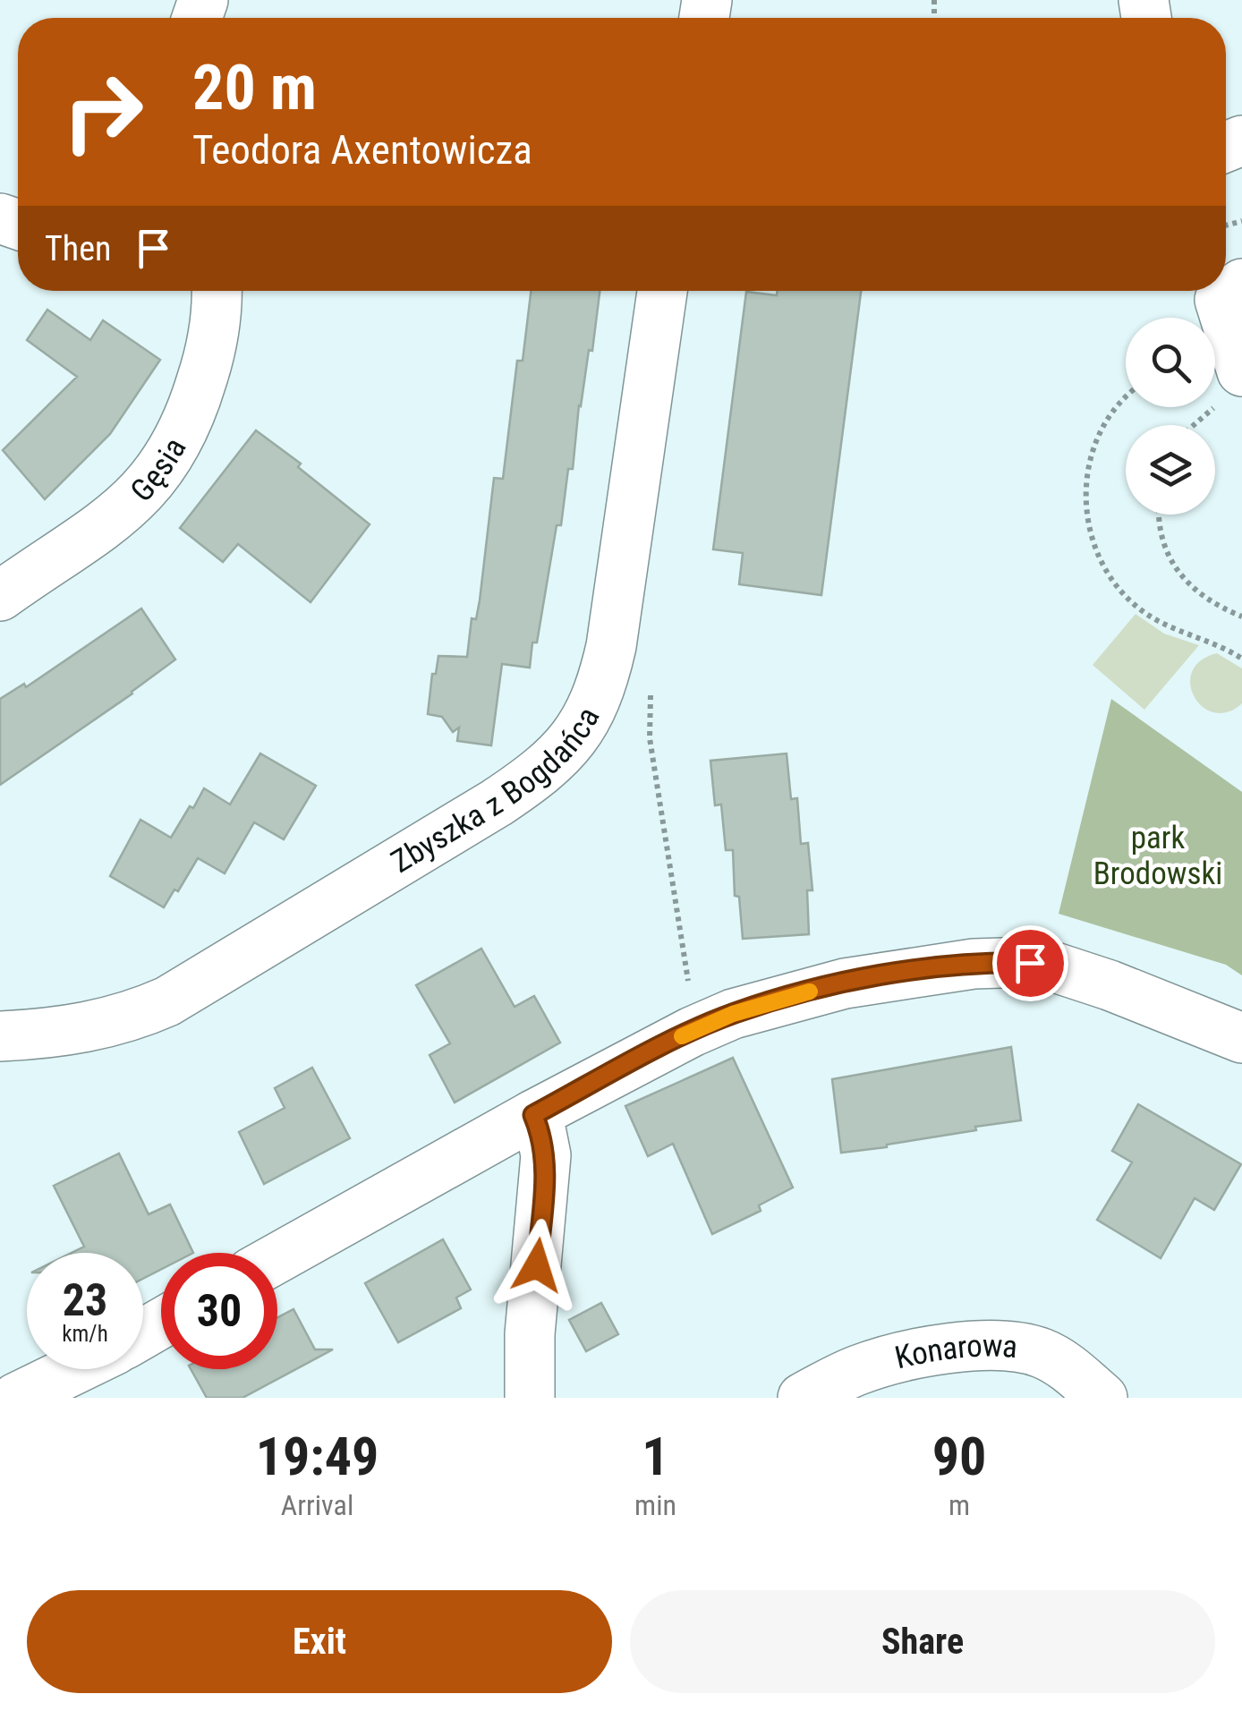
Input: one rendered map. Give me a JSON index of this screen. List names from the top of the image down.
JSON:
{
  "streets": {
    "street": ["Gęsia", "Zbyszka z Bogdańca", "Konarowa"]
  },
  "parks": ["park Brodowski"],
  "page": {
    "turn": ["20 m", "Teodora Axentowicza"],
    "then": "Then",
    "speed": "23 km/h",
    "limit": "30",
    "eta": [
      "19:49",
      "Arrival",
      "1",
      "min",
      "90",
      "m"
    ],
    "buttons": ["Exit", "Share"]
  }
}
